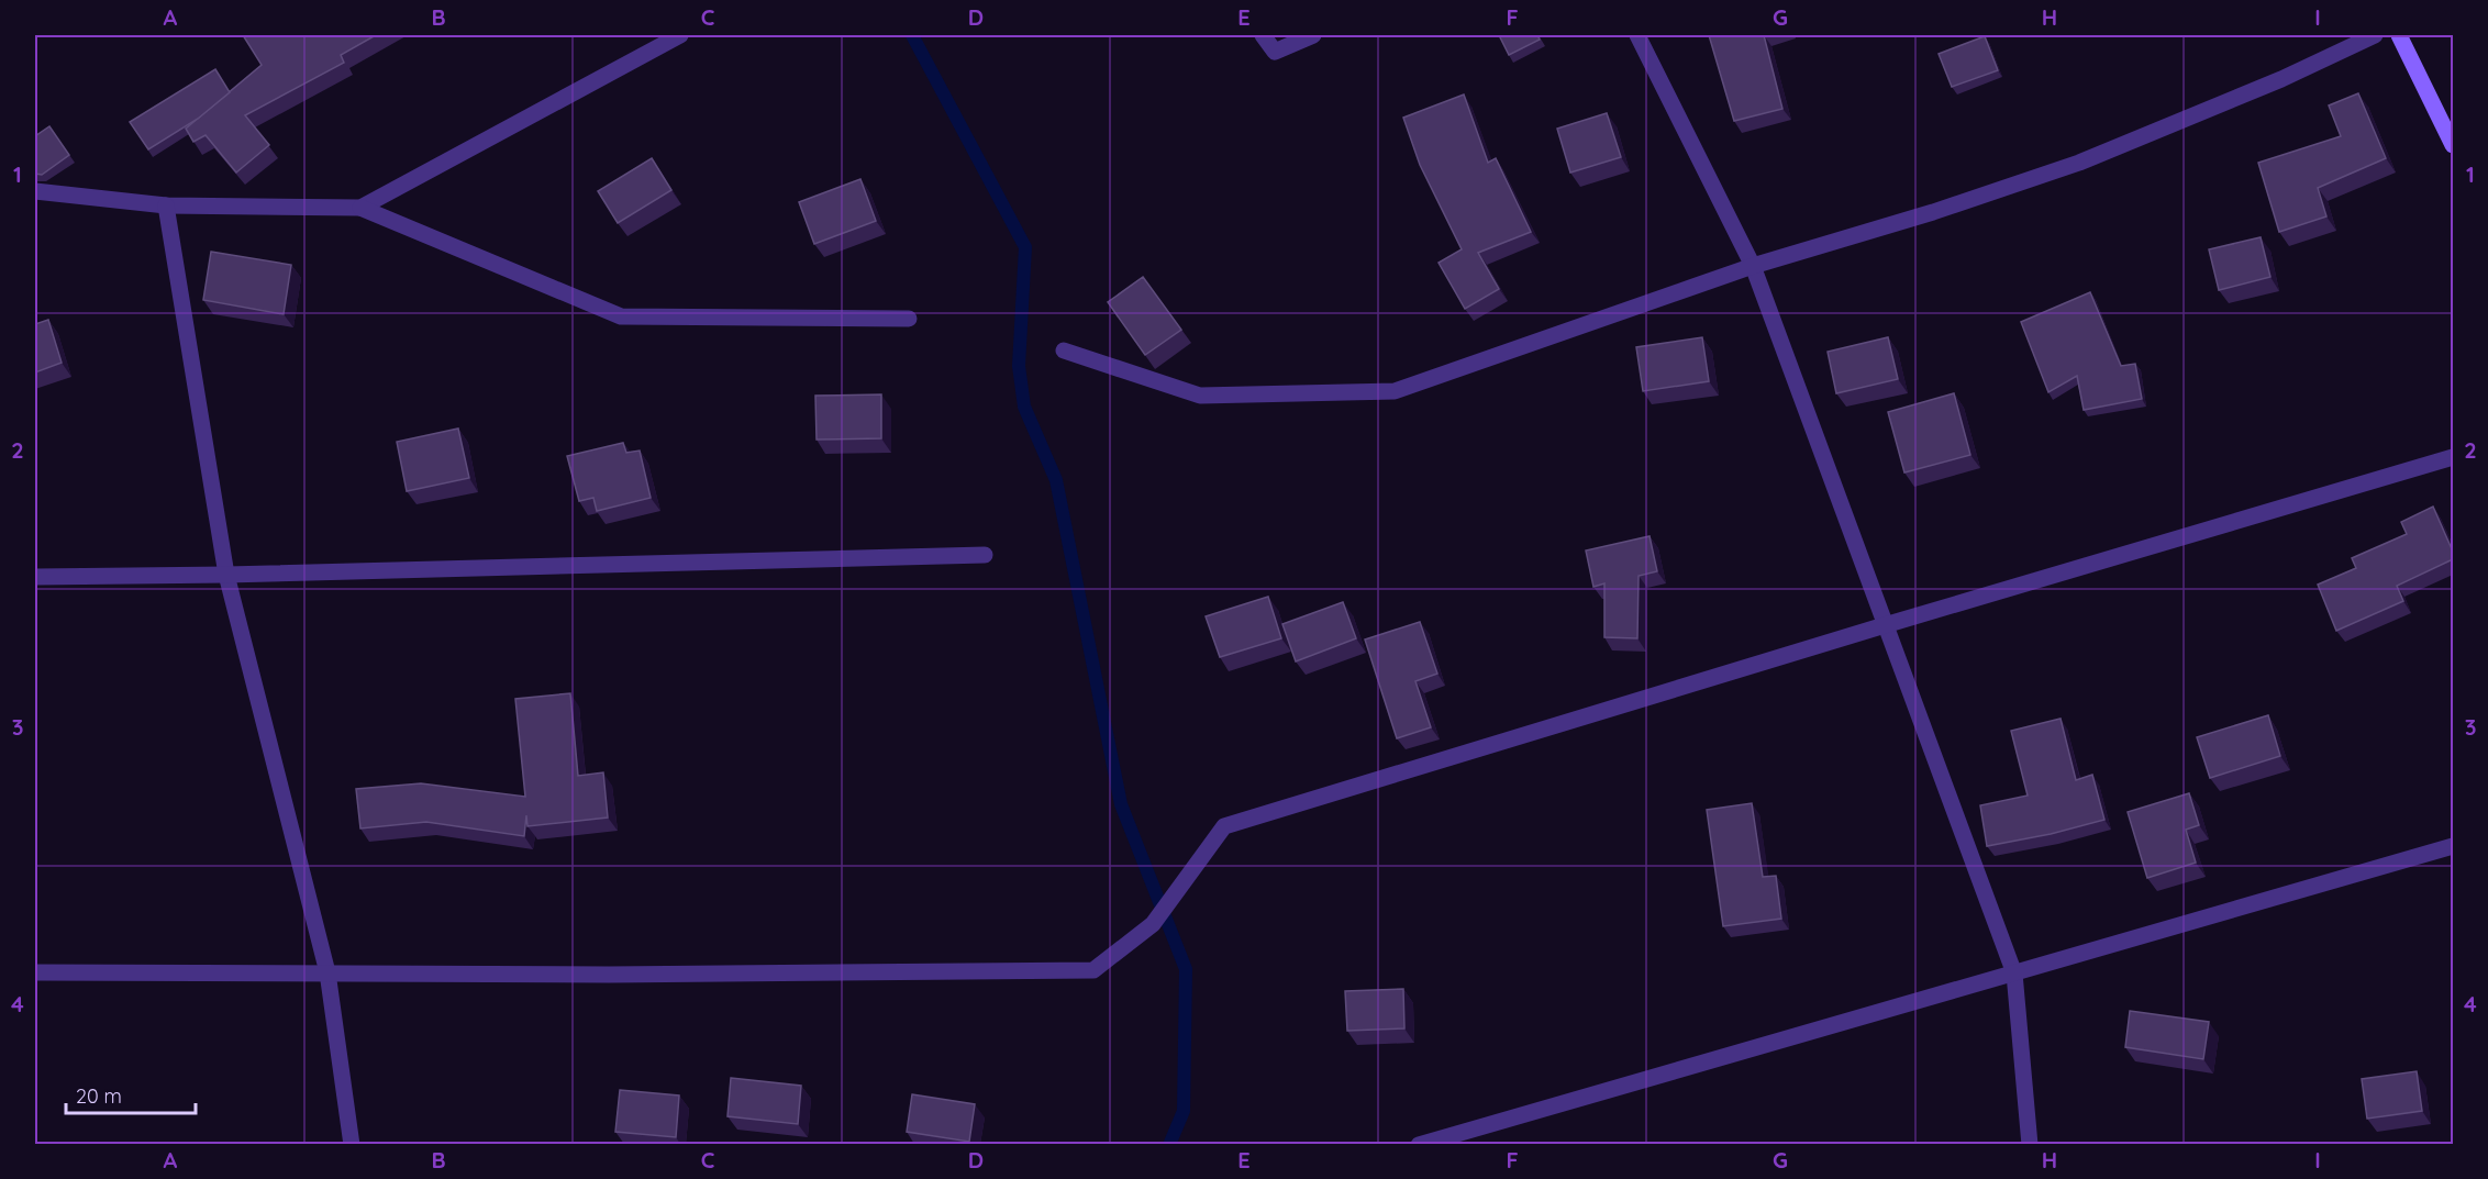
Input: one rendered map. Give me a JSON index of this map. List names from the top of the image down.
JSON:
{
  "scale_bar": "20 m",
  "grid": {
    "columns": [
      "A",
      "B",
      "C",
      "D",
      "E",
      "F",
      "G",
      "H",
      "I"
    ],
    "rows": [
      "1",
      "2",
      "3",
      "4"
    ]
  }
}
